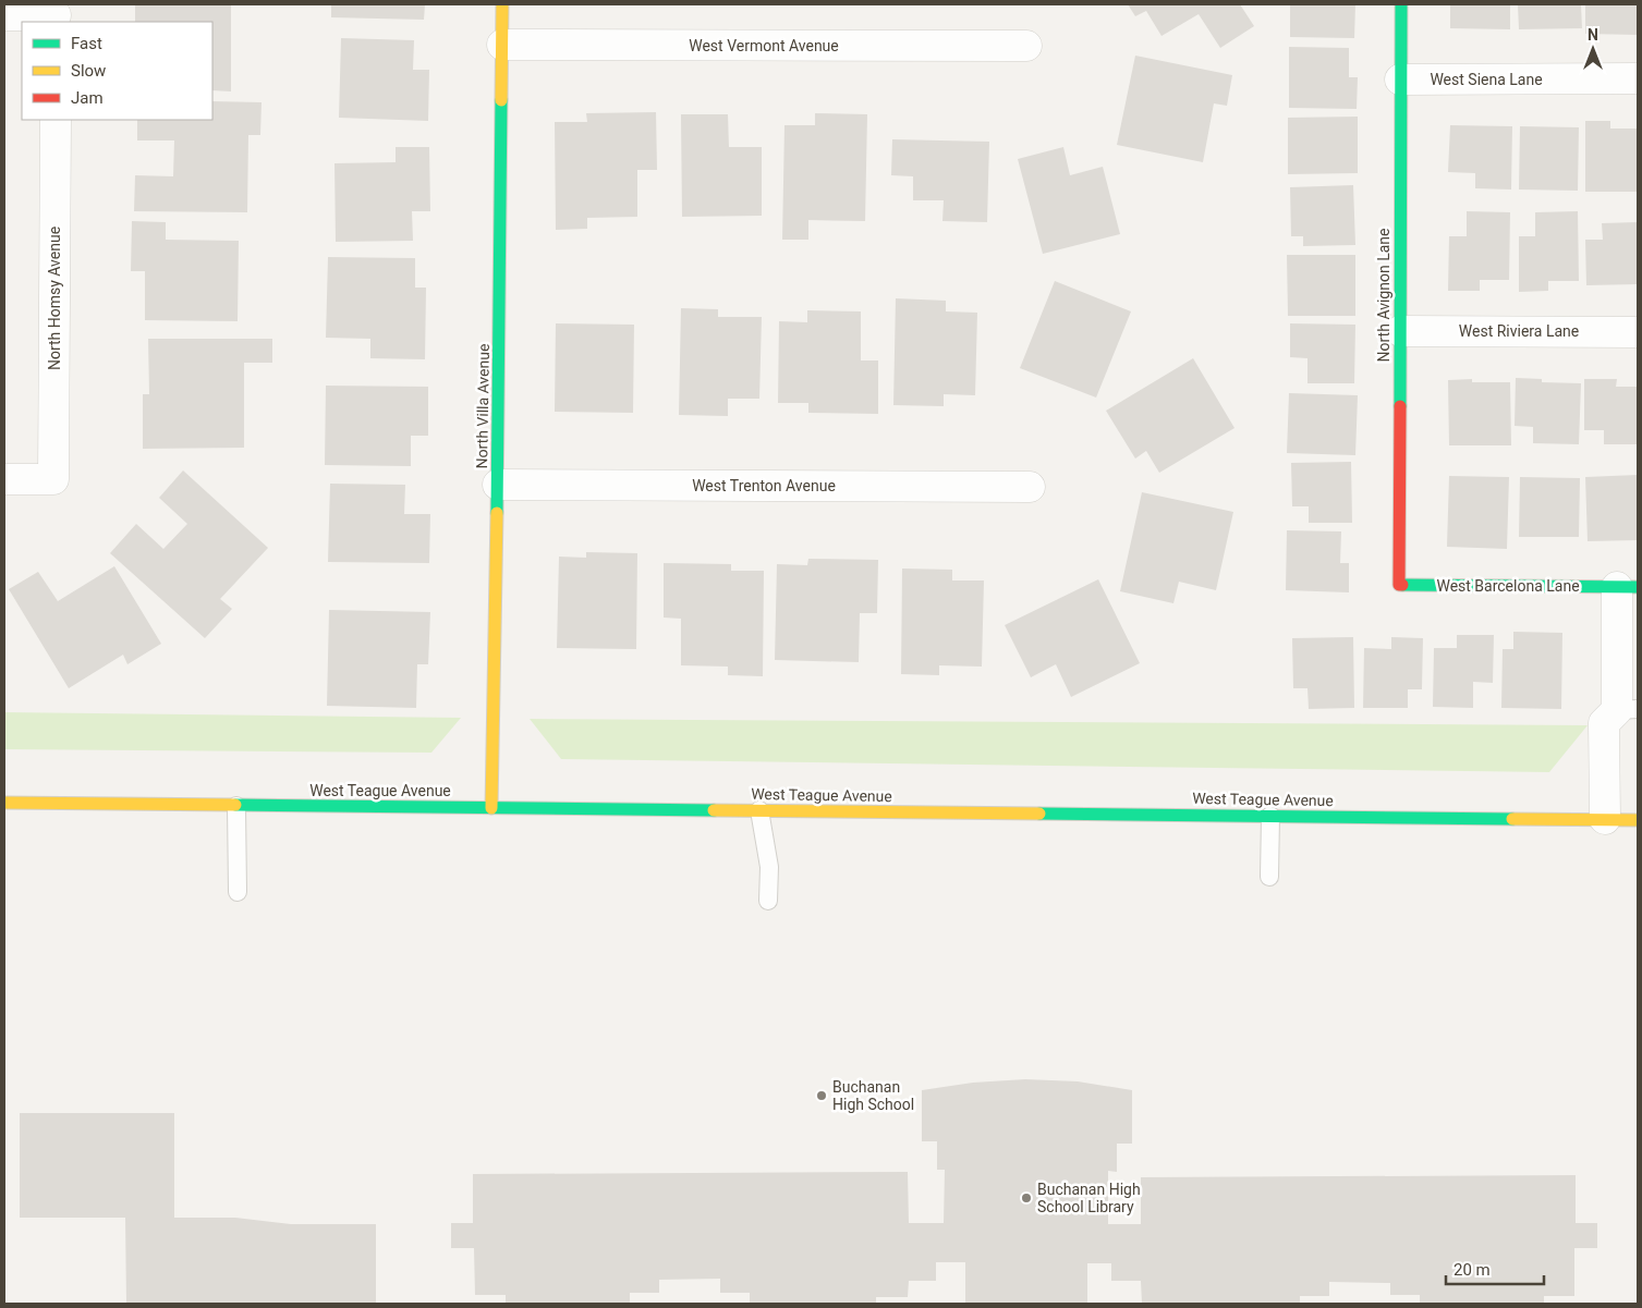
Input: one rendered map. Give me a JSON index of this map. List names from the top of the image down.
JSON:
{
  "streets": {
    "street": [
      "West Vermont Avenue",
      "West Siena Lane",
      "North Avignon Lane",
      "North Homsy Avenue",
      "West Riviera Lane",
      "North Villa Avenue",
      "West Trenton Avenue",
      "West Barcelona Lane",
      "West Teague Avenue"
    ]
  },
  "crossings": [
    ["West Vermont Avenue", "North Villa Avenue"],
    ["West Siena Lane", "North Avignon Lane"],
    ["North Avignon Lane", "West Riviera Lane"],
    ["North Avignon Lane", "West Barcelona Lane"],
    ["North Villa Avenue", "West Trenton Avenue"],
    ["North Villa Avenue", "West Teague Avenue"],
    ["West Barcelona Lane", "West Teague Avenue"]
  ],
  "places": ["Buchanan High School", "Buchanan High School Library"],
  "legend": ["Fast", "Slow", "Jam"],
  "scale_bar": "20 m",
  "north": "top"
}
